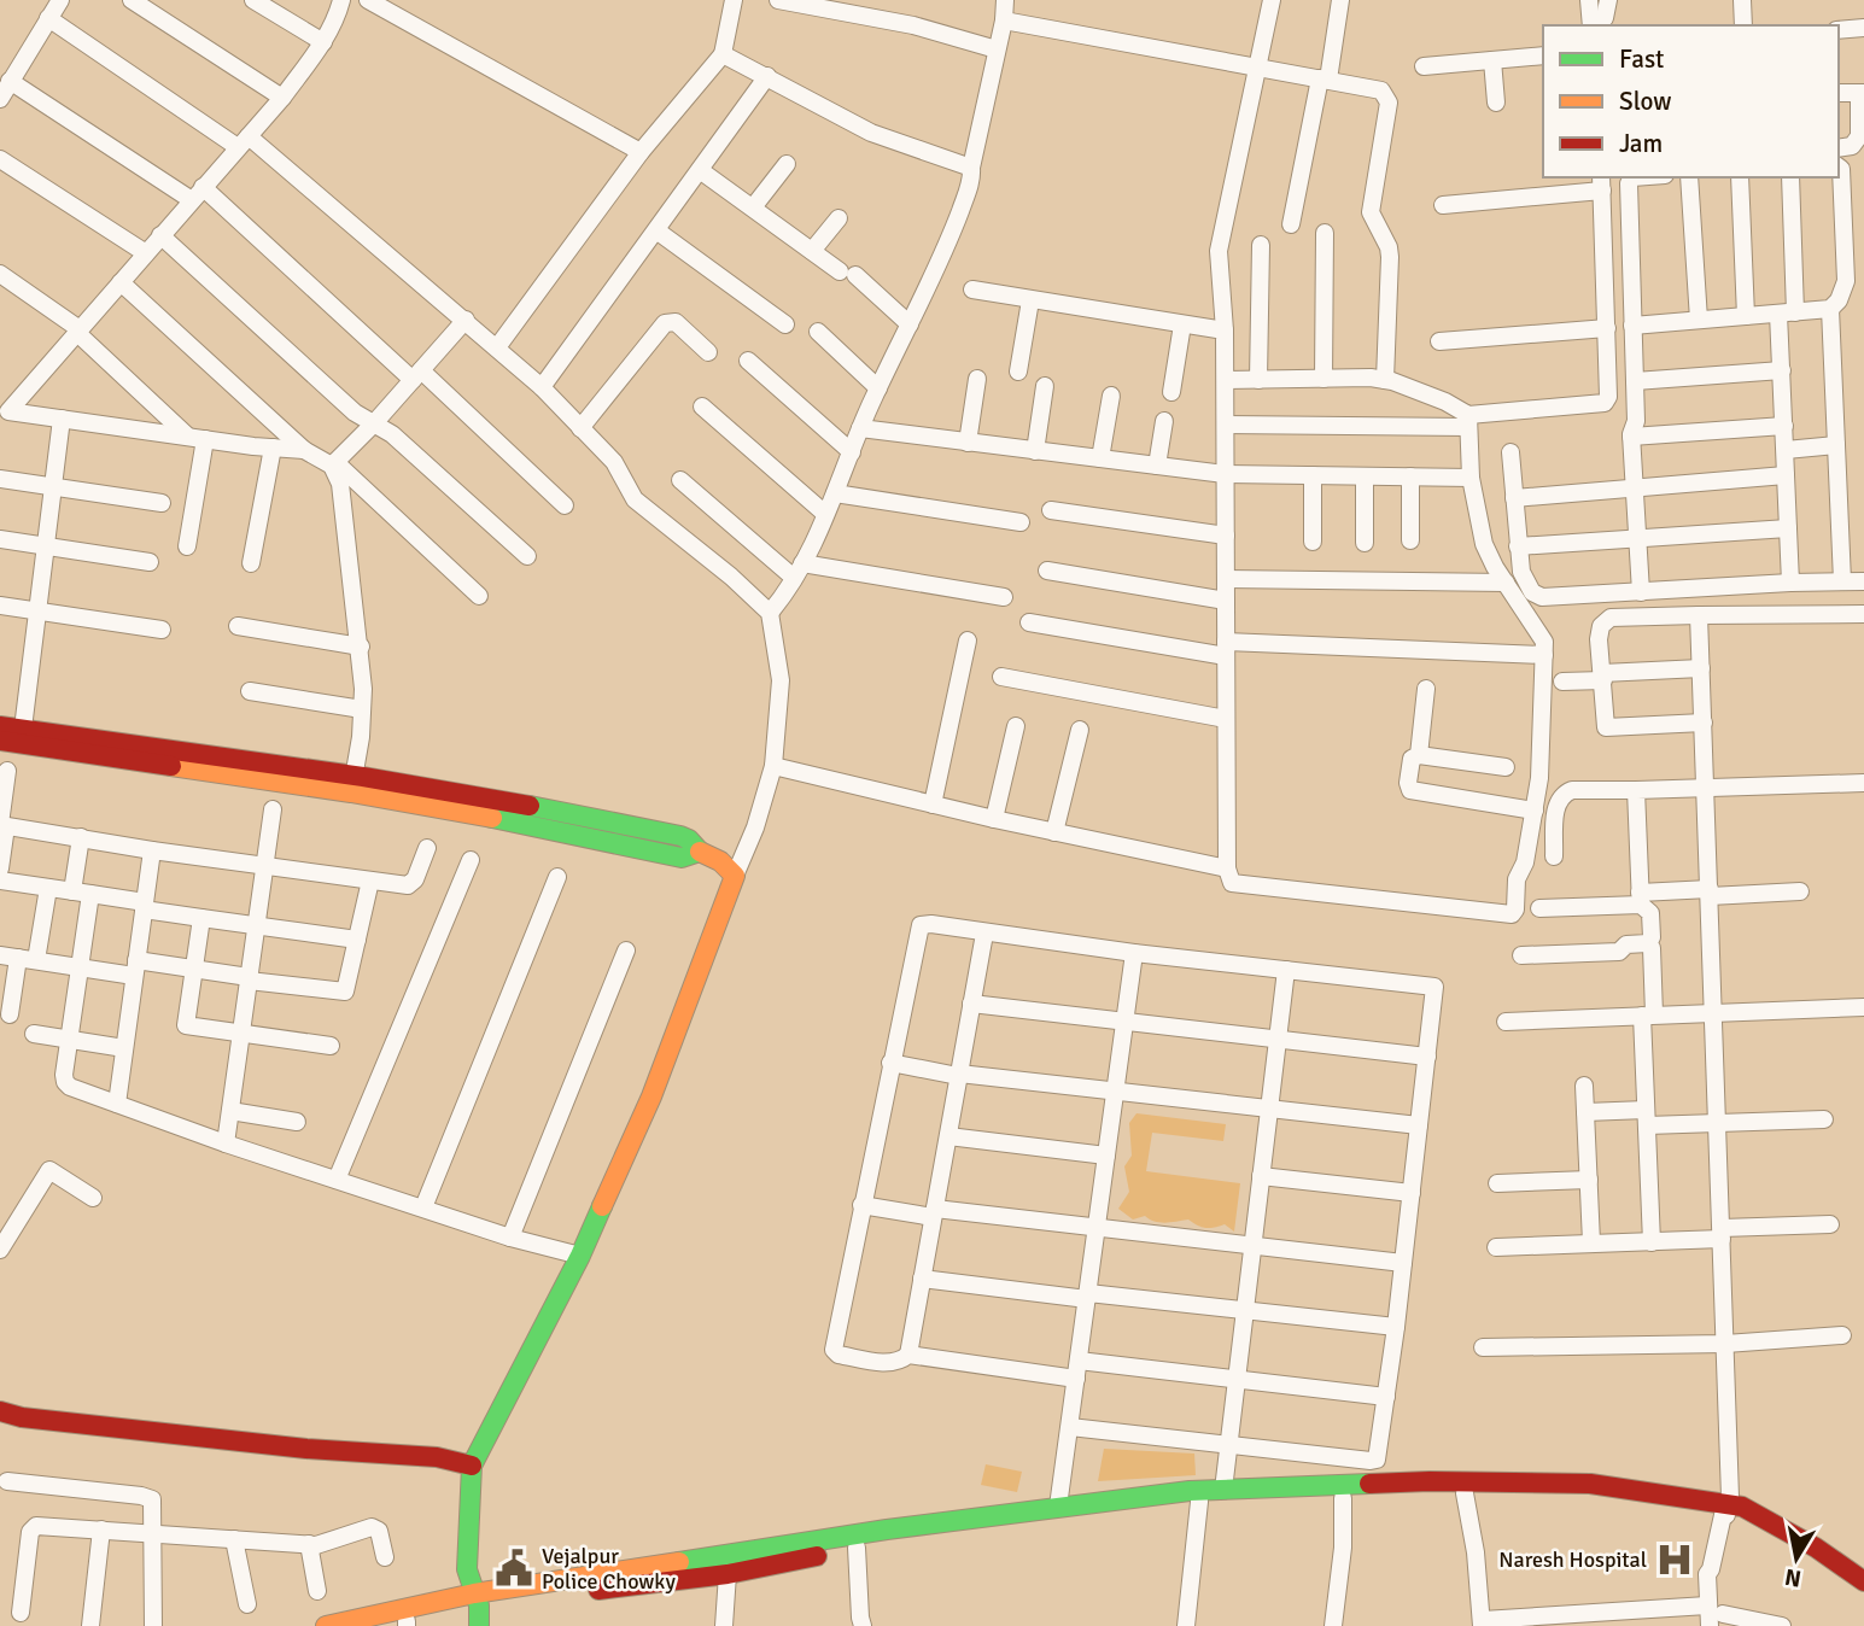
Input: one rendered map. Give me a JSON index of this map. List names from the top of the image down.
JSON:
{
  "places": {
    "hospital": ["Naresh Hospital"],
    "public building": ["Vejalpur Police Chowky"]
  },
  "legend": ["Fast", "Slow", "Jam"],
  "north": "bottom"
}
